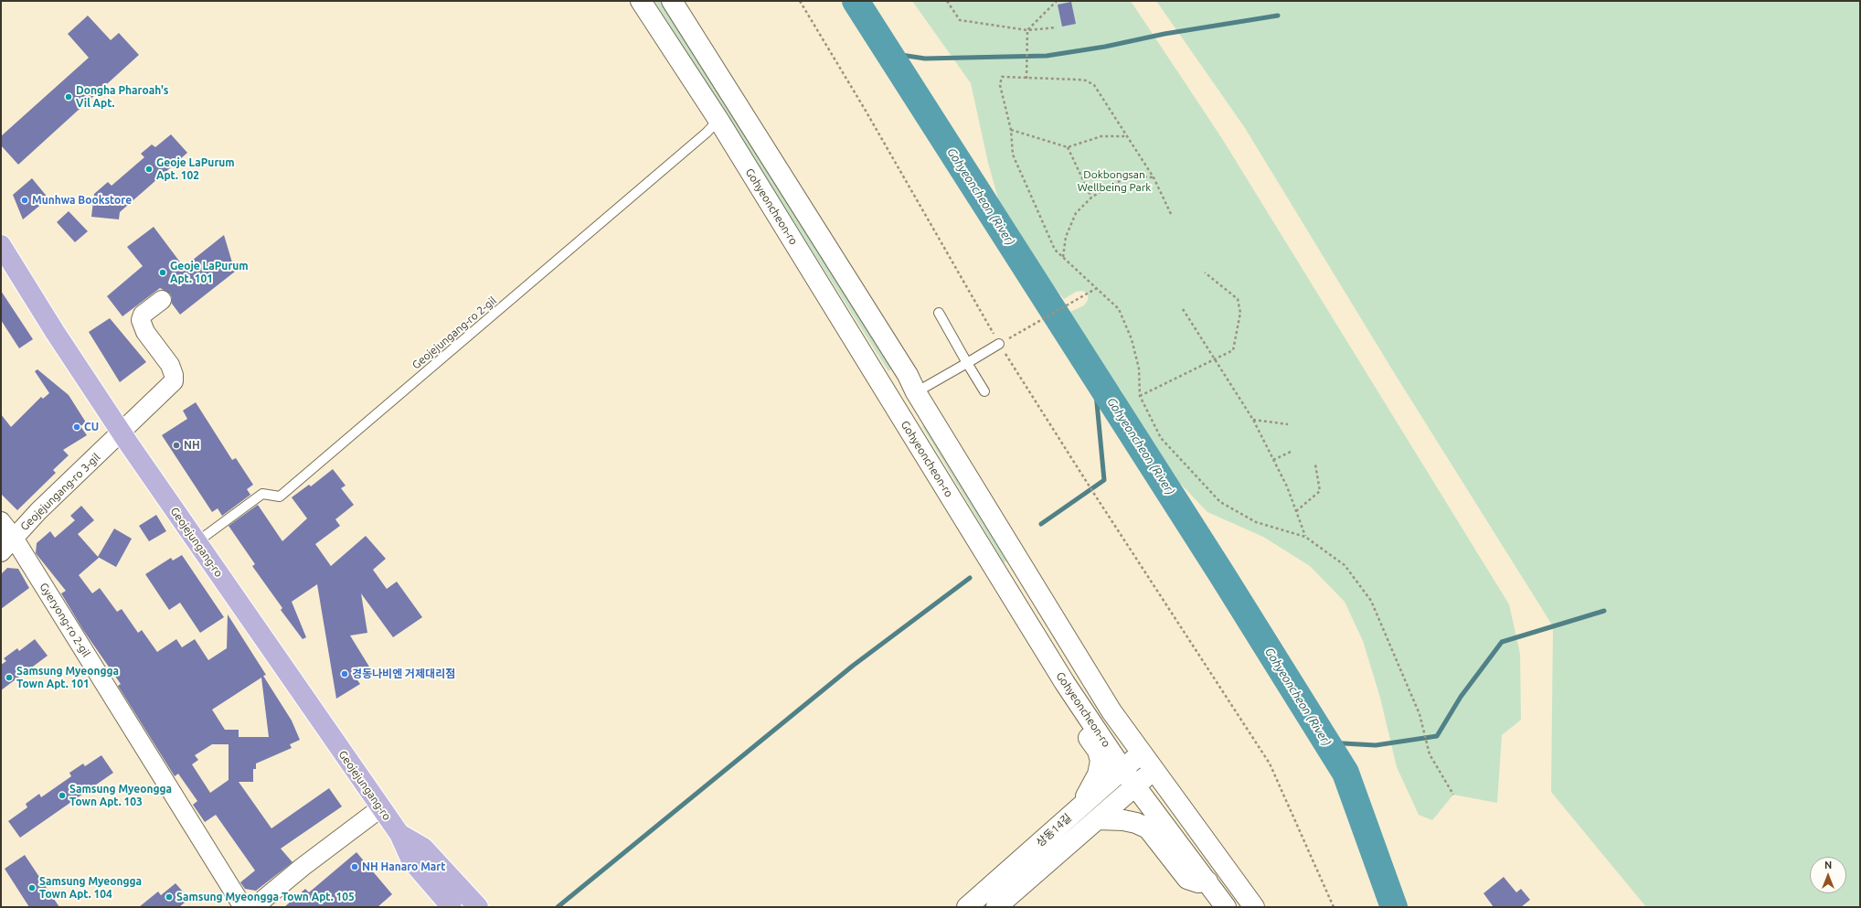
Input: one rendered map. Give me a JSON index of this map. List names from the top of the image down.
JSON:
{
  "streets": {
    "main road": ["Geojejungang-ro"],
    "street": [
      "Gohyeoncheon-ro",
      "Geojejungang-ro 3-gil",
      "Gyeryong-ro 2-gil",
      "상동14길"
    ],
    "lane": ["Geojejungang-ro 2-gil"]
  },
  "crossings": [
    ["Gohyeoncheon-ro", "Geojejungang-ro 2-gil"],
    ["Gohyeoncheon-ro", "상동14길"],
    ["Geojejungang-ro 2-gil", "Geojejungang-ro"],
    ["Geojejungang-ro 3-gil", "Geojejungang-ro"],
    ["Geojejungang-ro 3-gil", "Gyeryong-ro 2-gil"]
  ],
  "water": ["Gohyeoncheon (River)"],
  "parks": ["Dokbongsan Wellbeing Park"],
  "places": [
    "Dongha Pharoah's Vil Apt.",
    "Geoje LaPurum Apt. 102",
    "Munhwa Bookstore",
    "Geoje LaPurum Apt. 101",
    "CU",
    "NH",
    "경동나비엔 거제대리점",
    "Samsung Myeongga Town Apt. 101",
    "Samsung Myeongga Town Apt. 103",
    "NH Hanaro Mart",
    "Samsung Myeongga Town Apt. 104",
    "Samsung Myeongga Town Apt. 105"
  ],
  "north": "top"
}
